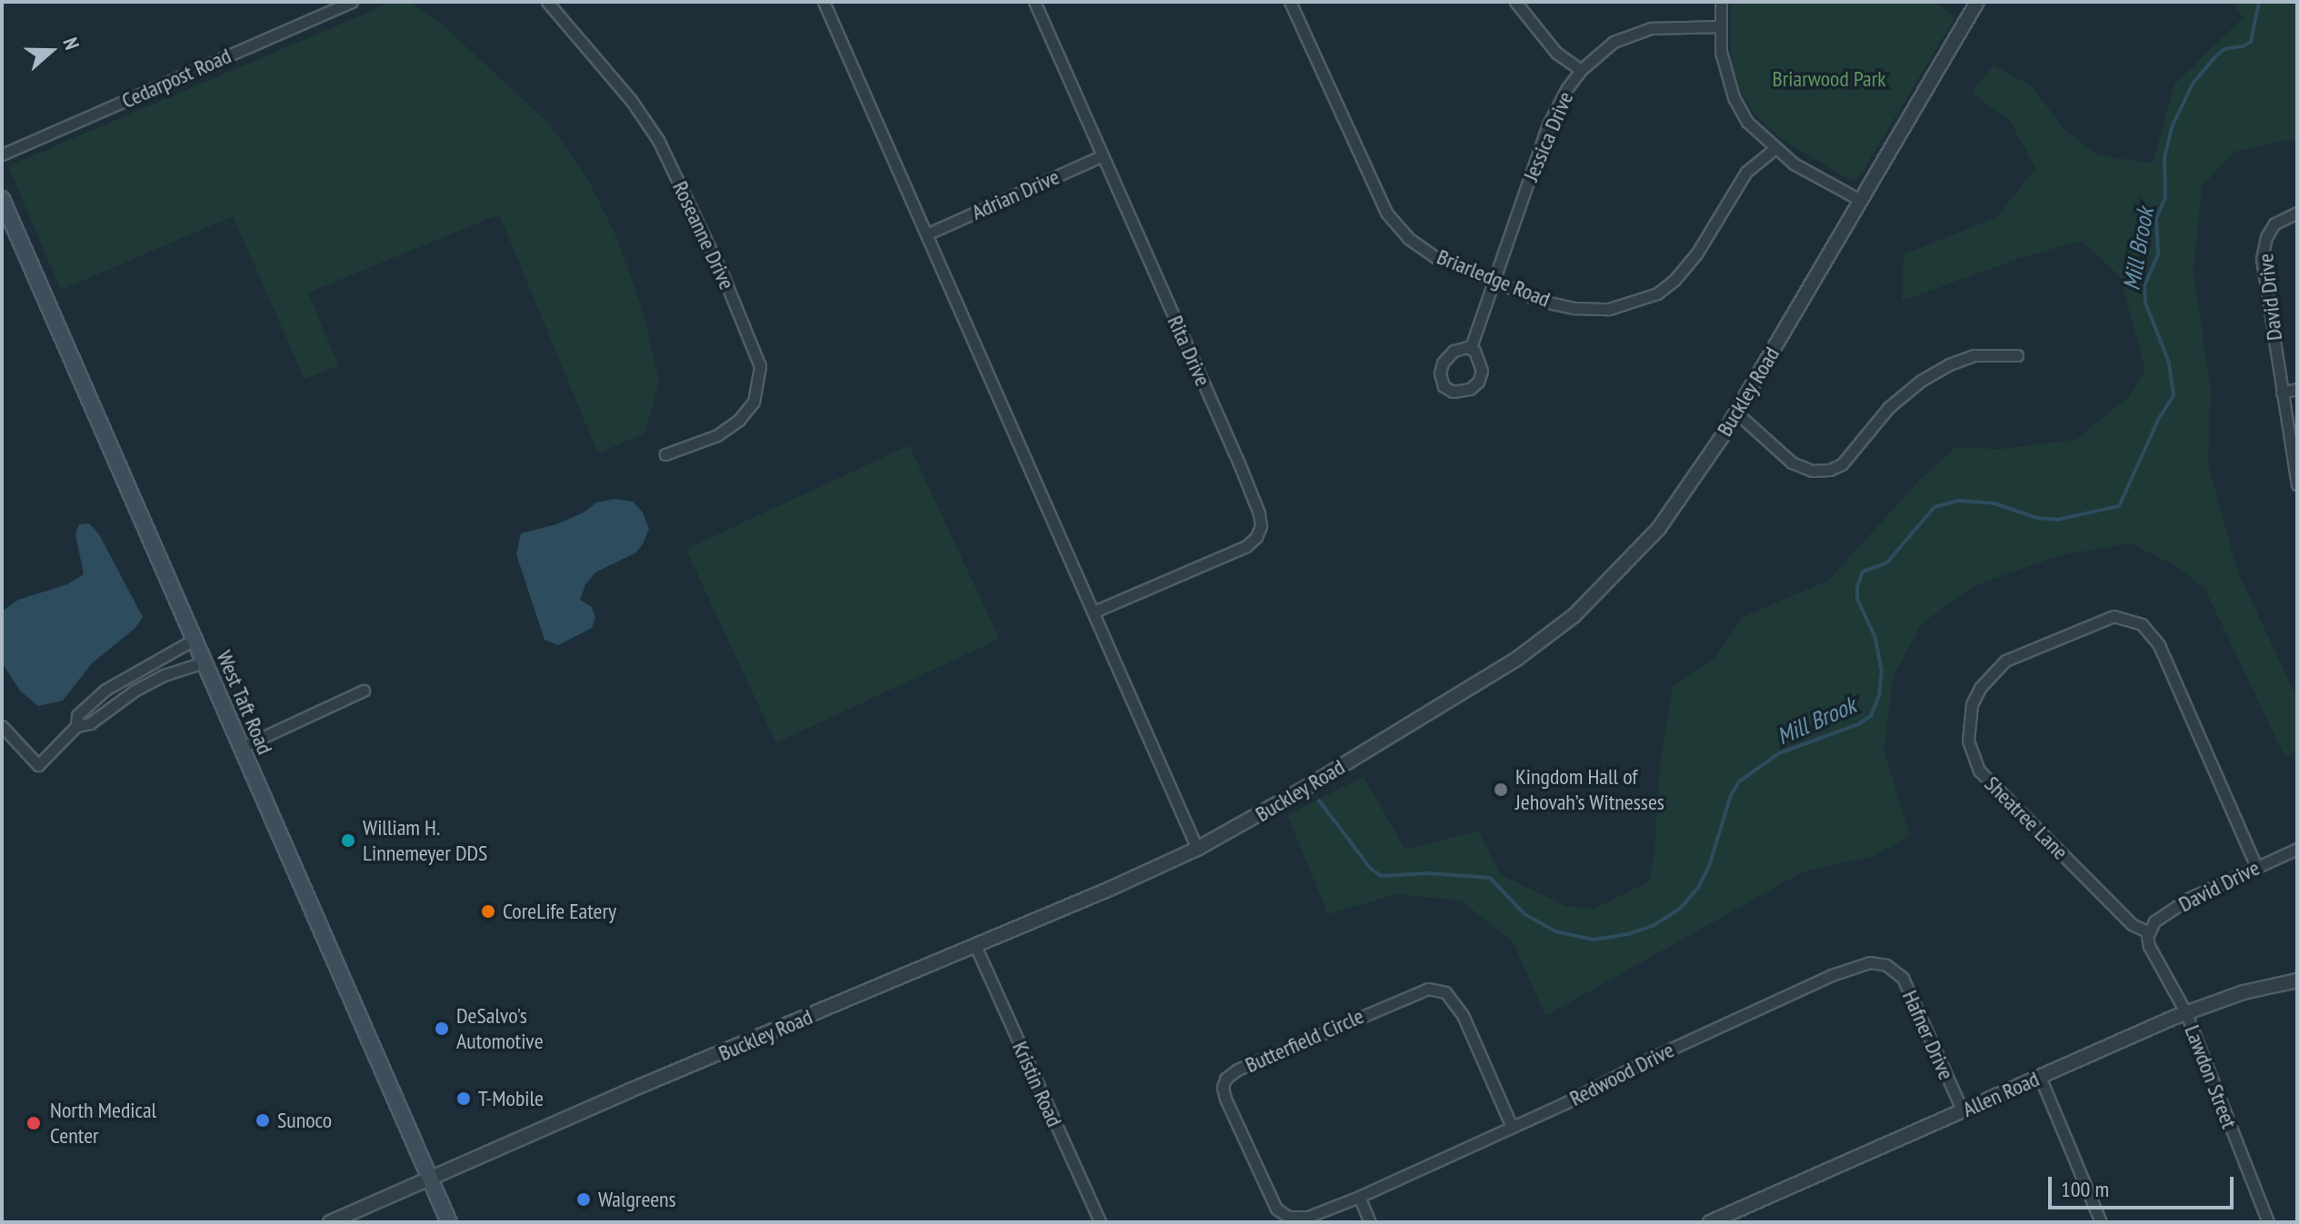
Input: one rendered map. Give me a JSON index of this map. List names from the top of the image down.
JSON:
{
  "streets": {
    "main road": ["West Taft Road"],
    "street": [
      "Cedarpost Road",
      "Jessica Drive",
      "Adrian Drive",
      "Roseanne Drive",
      "Briarledge Road",
      "David Drive",
      "Rita Drive",
      "Buckley Road",
      "Sheatree Lane",
      "Hafner Drive",
      "Butterfield Circle",
      "Redwood Drive",
      "Lawdon Street",
      "Kristin Road",
      "Allen Road"
    ]
  },
  "crossings": [
    ["Jessica Drive", "Briarledge Road"],
    ["Adrian Drive", "Rita Drive"],
    ["David Drive", "Sheatree Lane"],
    ["Buckley Road", "West Taft Road"],
    ["Buckley Road", "Kristin Road"],
    ["Hafner Drive", "Redwood Drive"],
    ["Hafner Drive", "Allen Road"],
    ["Butterfield Circle", "Redwood Drive"],
    ["Lawdon Street", "Allen Road"]
  ],
  "water": ["Mill Brook"],
  "parks": ["Briarwood Park"],
  "places": [
    "Kingdom Hall of Jehovah’s Witnesses",
    "William H. Linnemeyer DDS",
    "CoreLife Eatery",
    "DeSalvo's Automotive",
    "T-Mobile",
    "Sunoco",
    "North Medical Center",
    "Walgreens"
  ],
  "scale_bar": "100 m",
  "north": "right"
}
